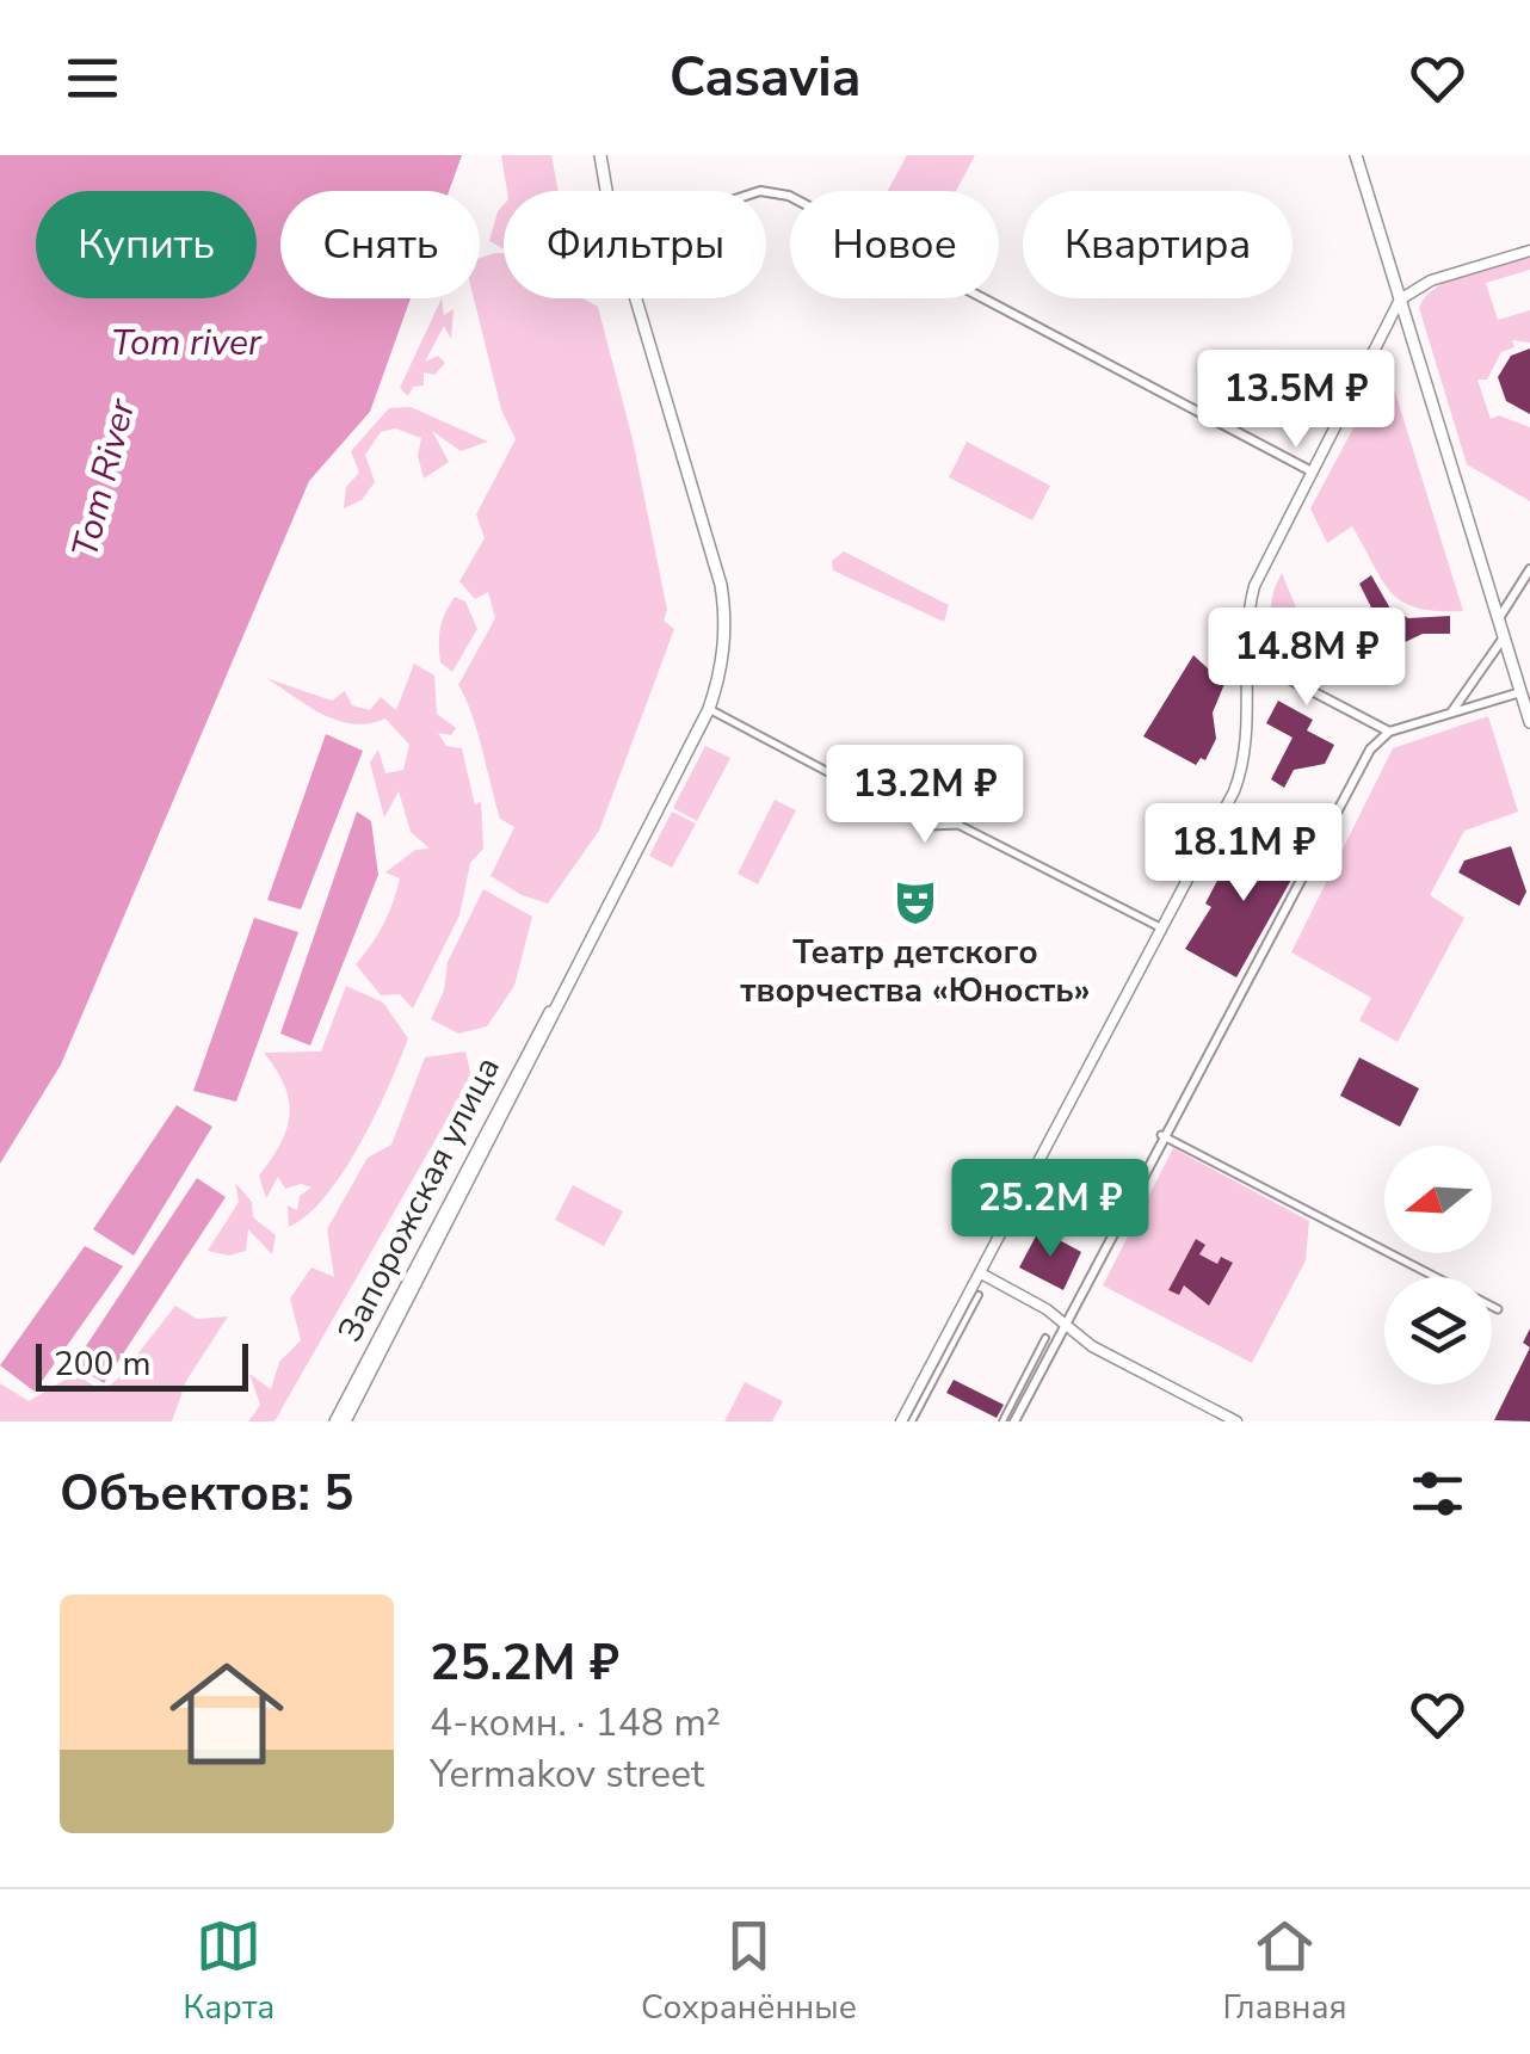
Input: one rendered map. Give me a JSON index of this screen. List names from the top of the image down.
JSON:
{
  "streets": {
    "main road": ["Запорожская улица"]
  },
  "water": ["Tom river", "Tom River"],
  "places": {
    "theatre": ["Театр детского творчества «Юность»"]
  },
  "scale_bar": "200 m",
  "north": "left",
  "page": {
    "header": "Casavia",
    "chip": [
      "Купить",
      "Снять",
      "Фильтры",
      "Новое",
      "Квартира"
    ],
    "price": [
      "13.5M ₽",
      "14.8M ₽",
      "13.2M ₽",
      "18.1M ₽",
      "25.2M ₽"
    ],
    "scale": "200 m",
    "heading": "Объектов: 5",
    "list": [
      {
        "name": "25.2M ₽",
        "note": "4-комн. · 148 m² · Yermakov street"
      }
    ],
    "tabs": ["Карта", "Сохранённые", "Главная"]
  }
}
